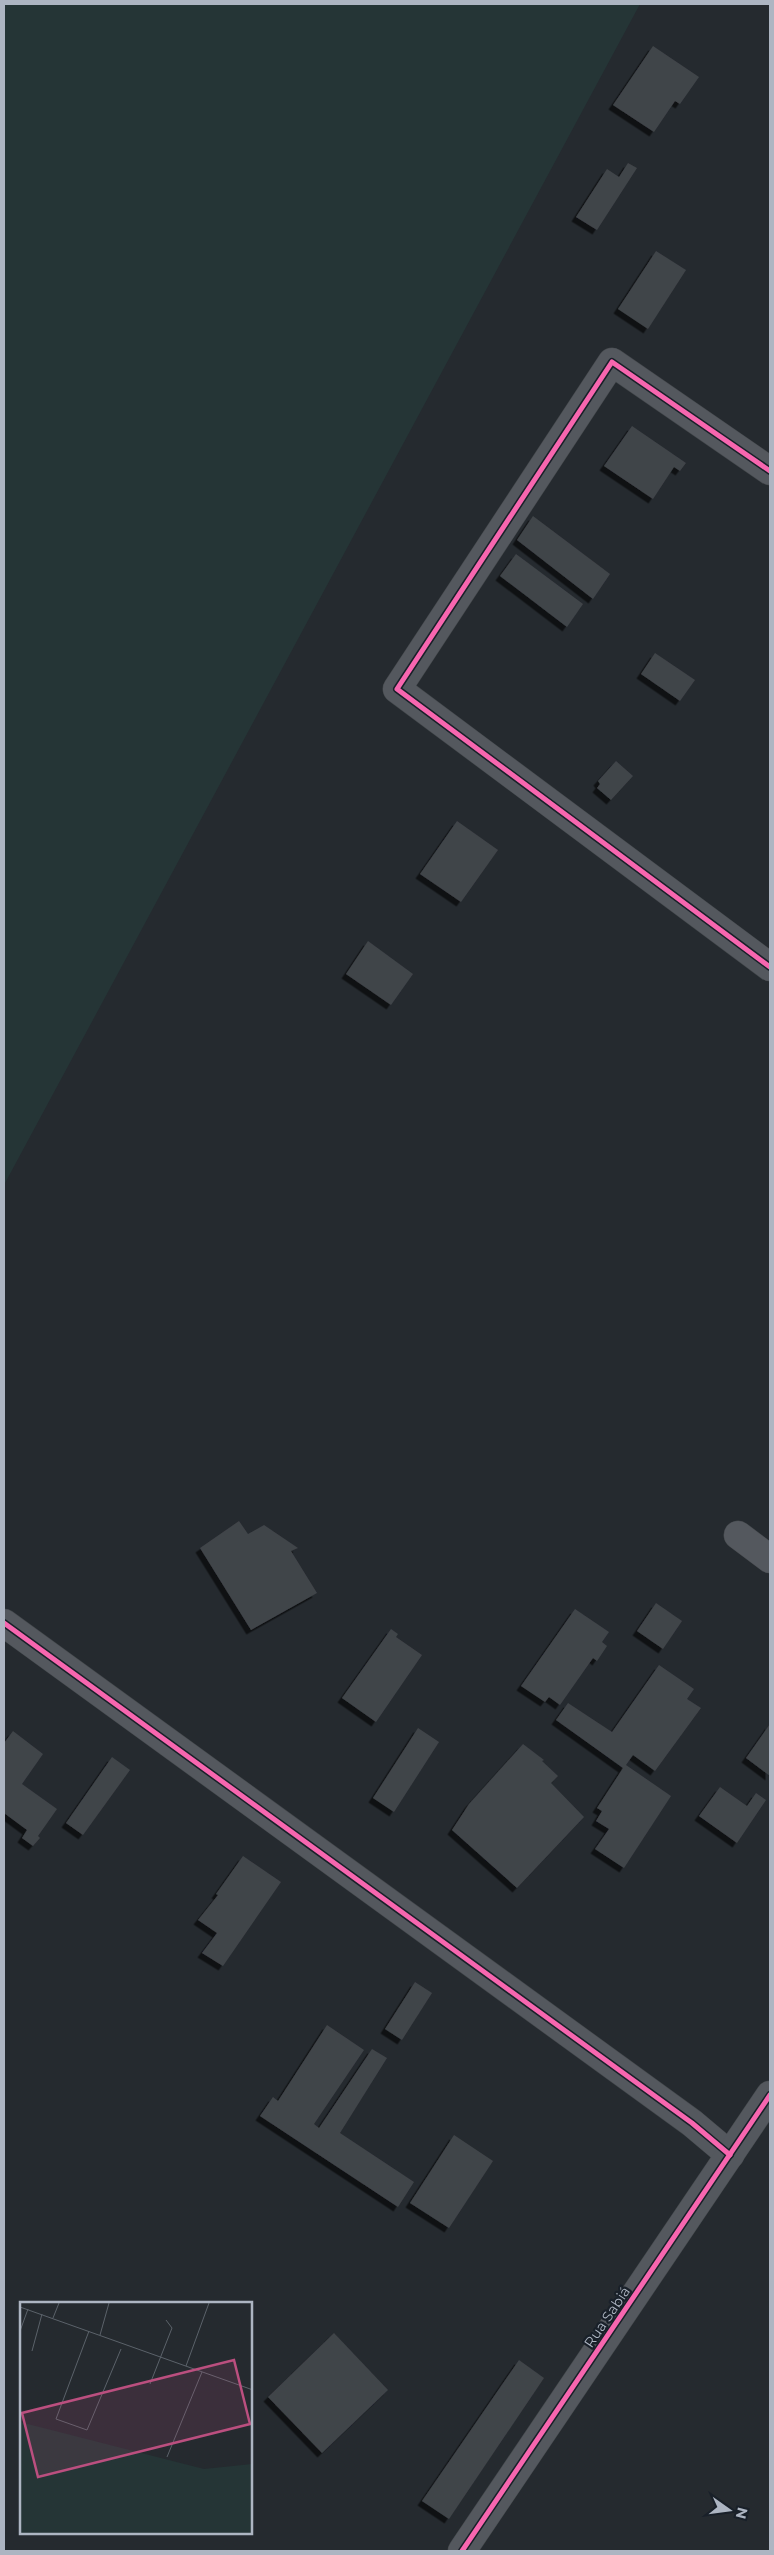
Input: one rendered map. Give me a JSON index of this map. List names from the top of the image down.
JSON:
{
  "streets": {
    "street": ["Rua Sabiá"]
  },
  "north": "right"
}
